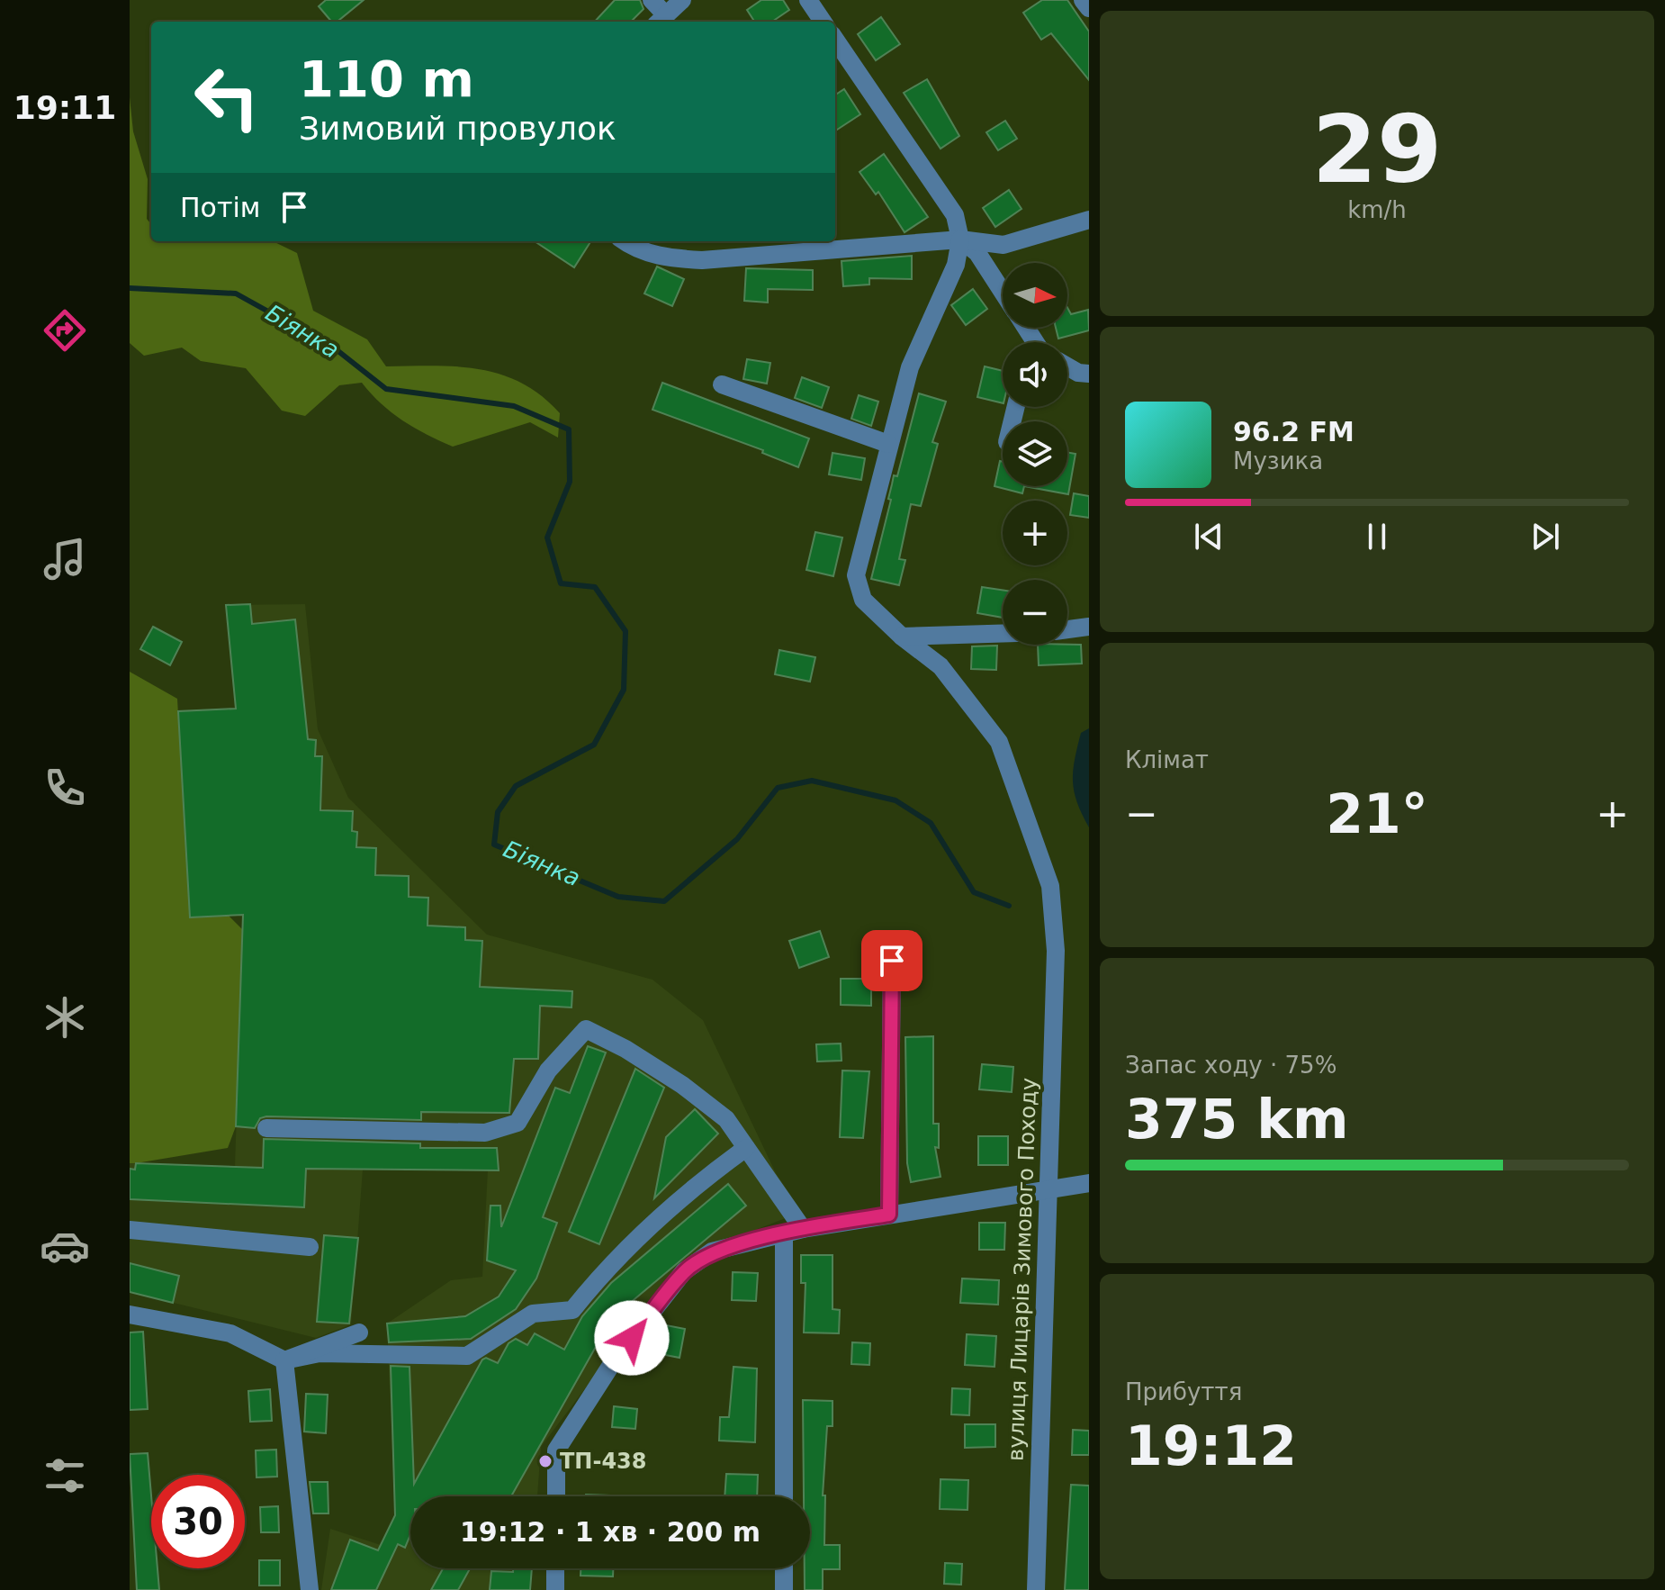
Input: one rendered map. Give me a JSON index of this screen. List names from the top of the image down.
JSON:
{
  "streets": {
    "street": ["вулиця Лицарів Зимового Походу"]
  },
  "water": ["Біянка"],
  "places": ["ТП-438"],
  "north": "right",
  "page": {
    "tabs": "19:11",
    "tile": [
      ["29", "km/h"],
      "Клімат",
      ["Запас ходу · 75%", "375 km"],
      ["Прибуття", "19:12"]
    ],
    "turn": ["110 m", "Зимовий провулок"],
    "then": "Потім",
    "map_buttons": ["+", "−"],
    "song": ["96.2 FM", "Музика"],
    "heat": ["−", "21°", "+"],
    "limit": "30",
    "trip": "19:12 · 1 хв · 200 m"
  }
}
